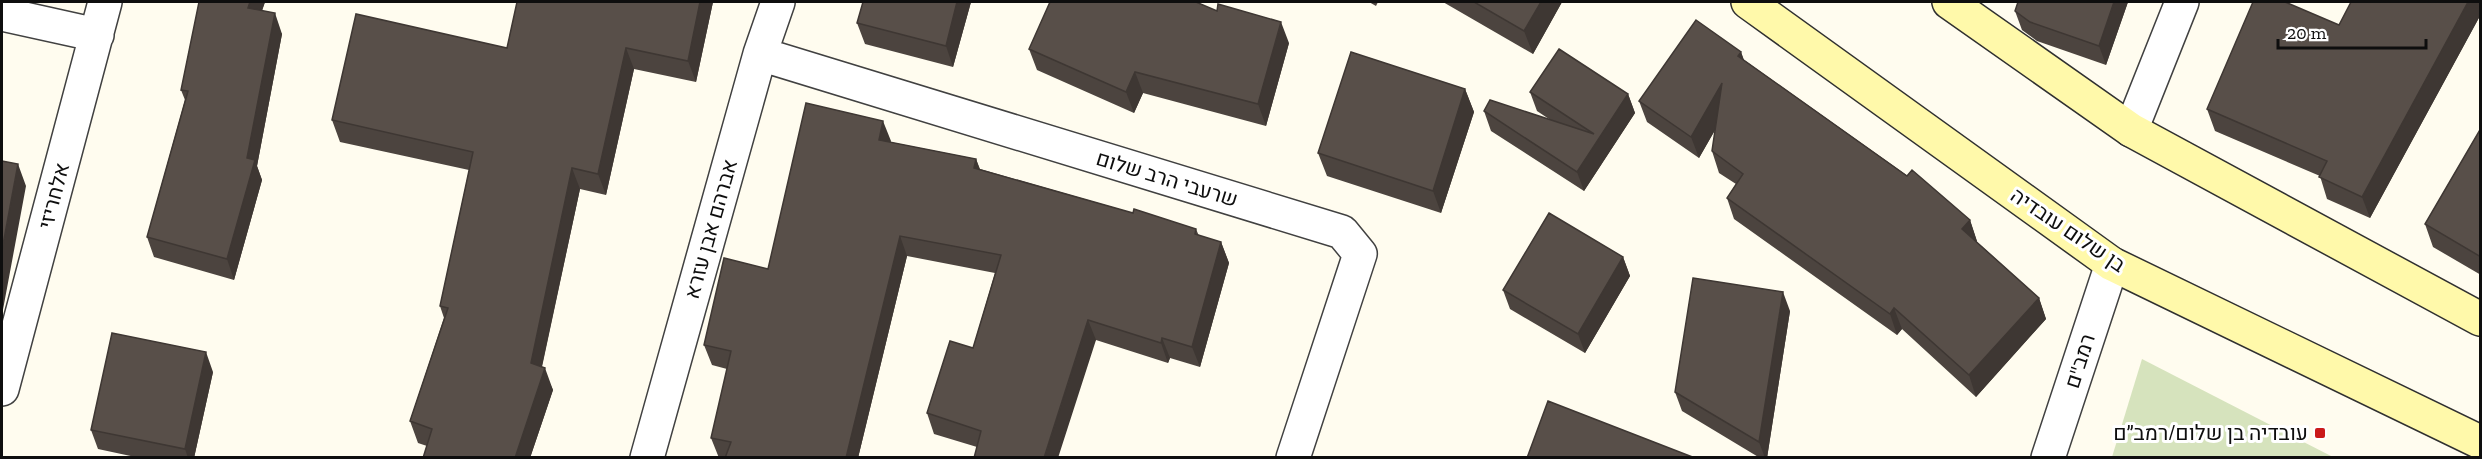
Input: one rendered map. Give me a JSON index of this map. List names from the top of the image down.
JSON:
{
  "streets": {
    "main road": ["בן שלום עובדיה"],
    "street": [
      "שרעבי הרב שלום",
      "אלחריזי",
      "אברהם אבן עזרא",
      "רמב\"ם"
    ]
  },
  "crossings": [
    ["שרעבי הרב שלום", "אברהם אבן עזרא"],
    ["בן שלום עובדיה", "רמב\"ם"]
  ],
  "places": {
    "transit": ["עובדיה בן שלום/רמב״ם"]
  },
  "scale_bar": "20 m"
}
